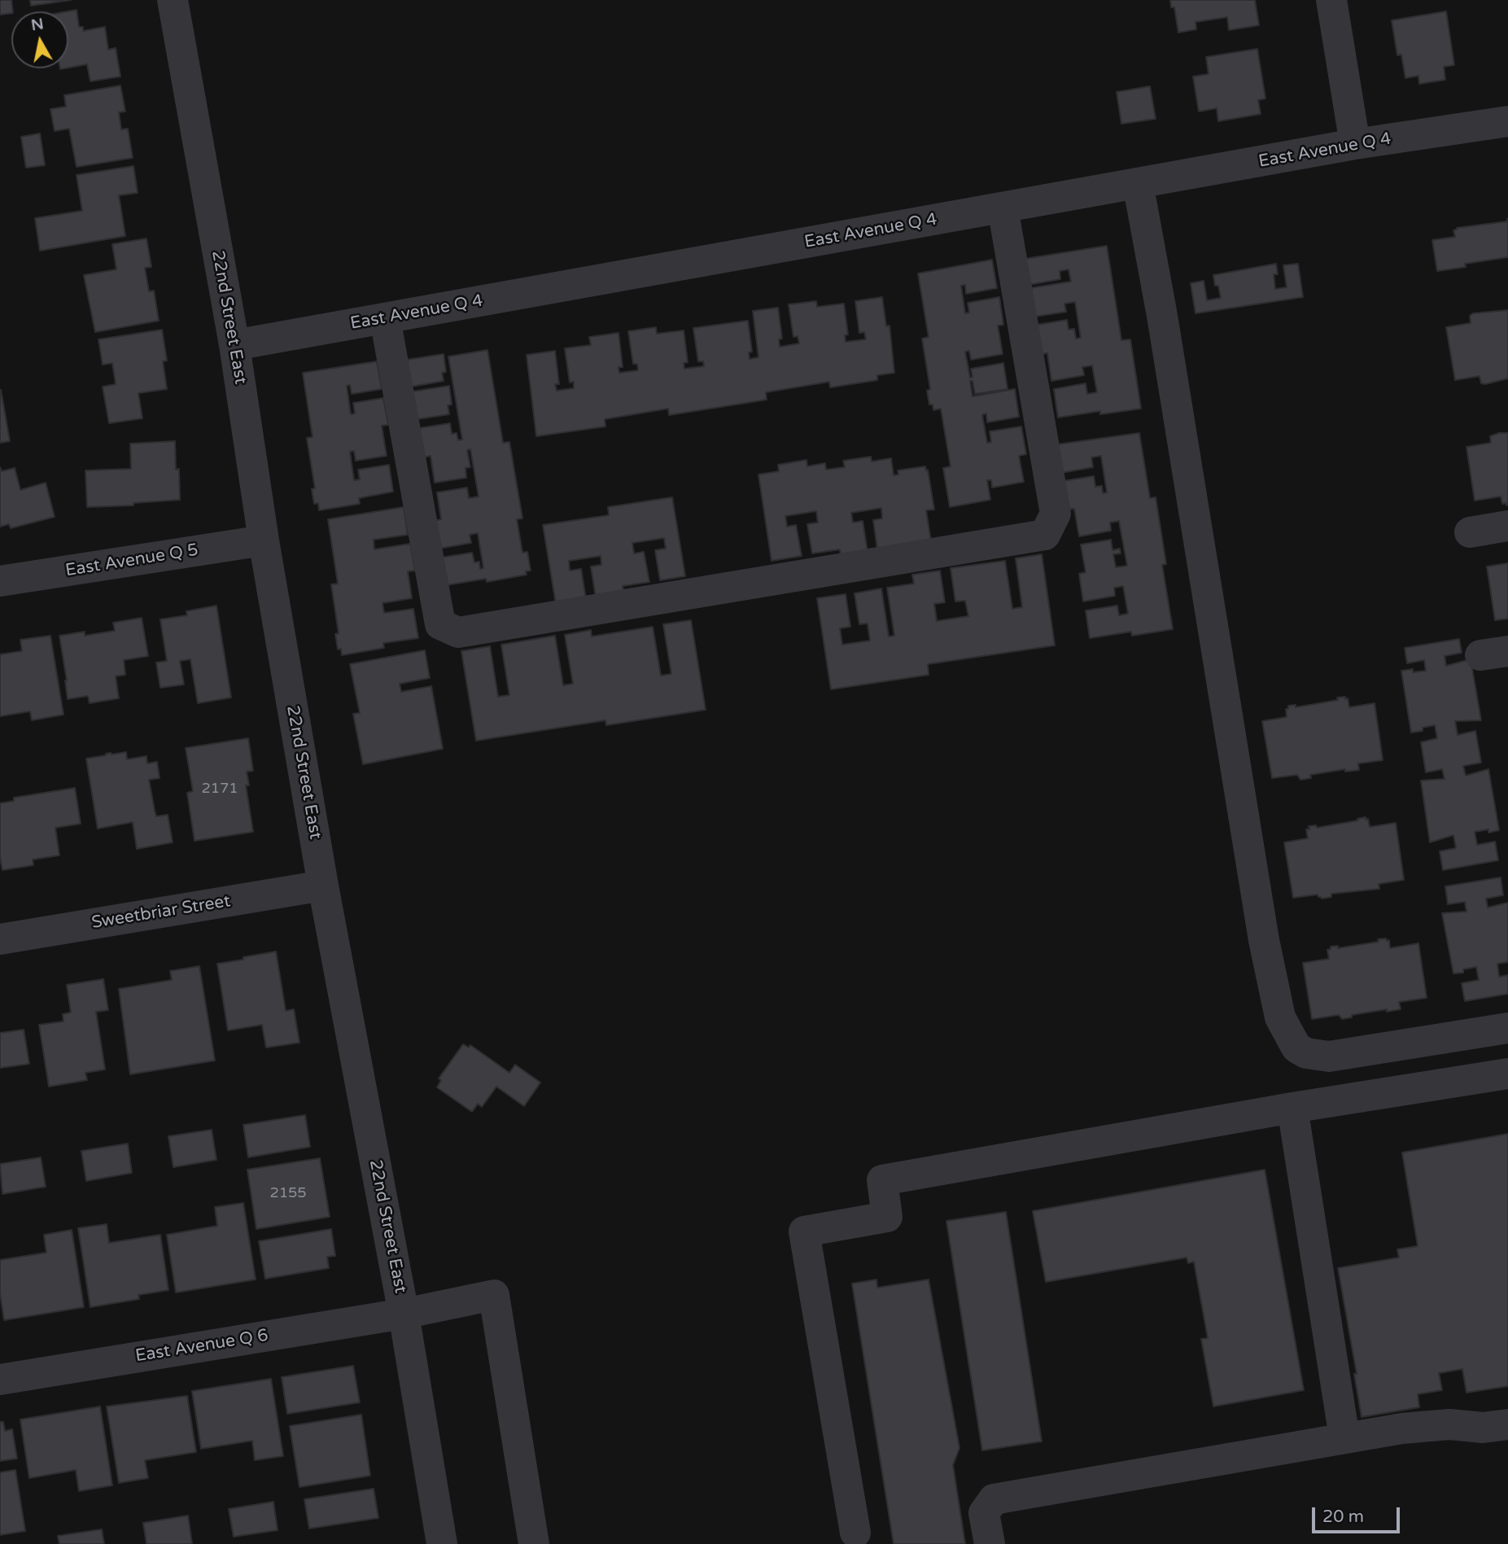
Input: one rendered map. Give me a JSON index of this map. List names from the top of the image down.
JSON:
{
  "streets": {
    "street": [
      "East Avenue Q 4",
      "22nd Street East",
      "East Avenue Q 5",
      "Sweetbriar Street",
      "East Avenue Q 6"
    ]
  },
  "crossings": [
    ["East Avenue Q 4", "22nd Street East"],
    ["22nd Street East", "East Avenue Q 5"],
    ["22nd Street East", "Sweetbriar Street"],
    ["22nd Street East", "East Avenue Q 6"]
  ],
  "house_numbers": ["2171", "2155"],
  "scale_bar": "20 m",
  "north": "top"
}
